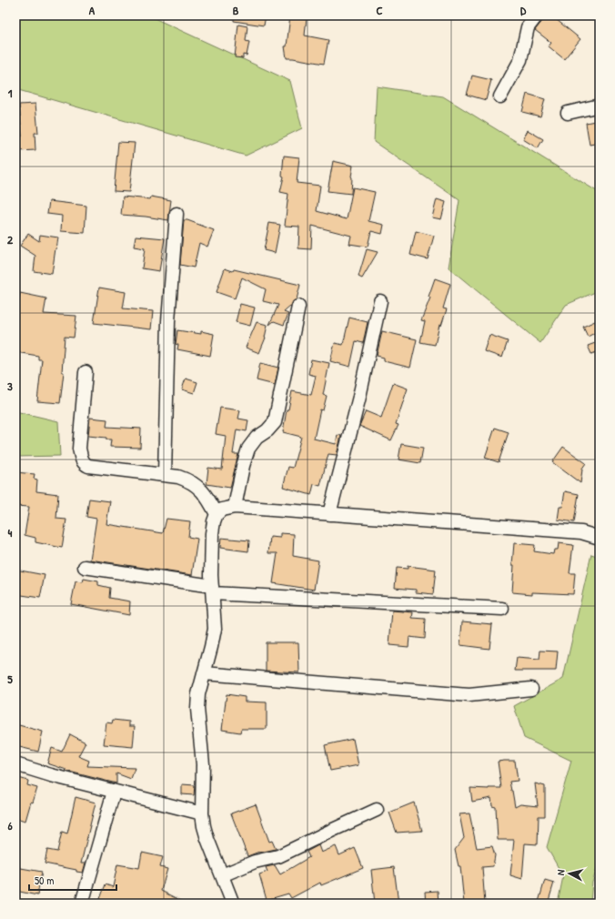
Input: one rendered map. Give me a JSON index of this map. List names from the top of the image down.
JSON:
{
  "scale_bar": "50 m",
  "north": "left",
  "grid": {
    "columns": [
      "A",
      "B",
      "C",
      "D"
    ],
    "rows": [
      "1",
      "2",
      "3",
      "4",
      "5",
      "6"
    ]
  }
}
